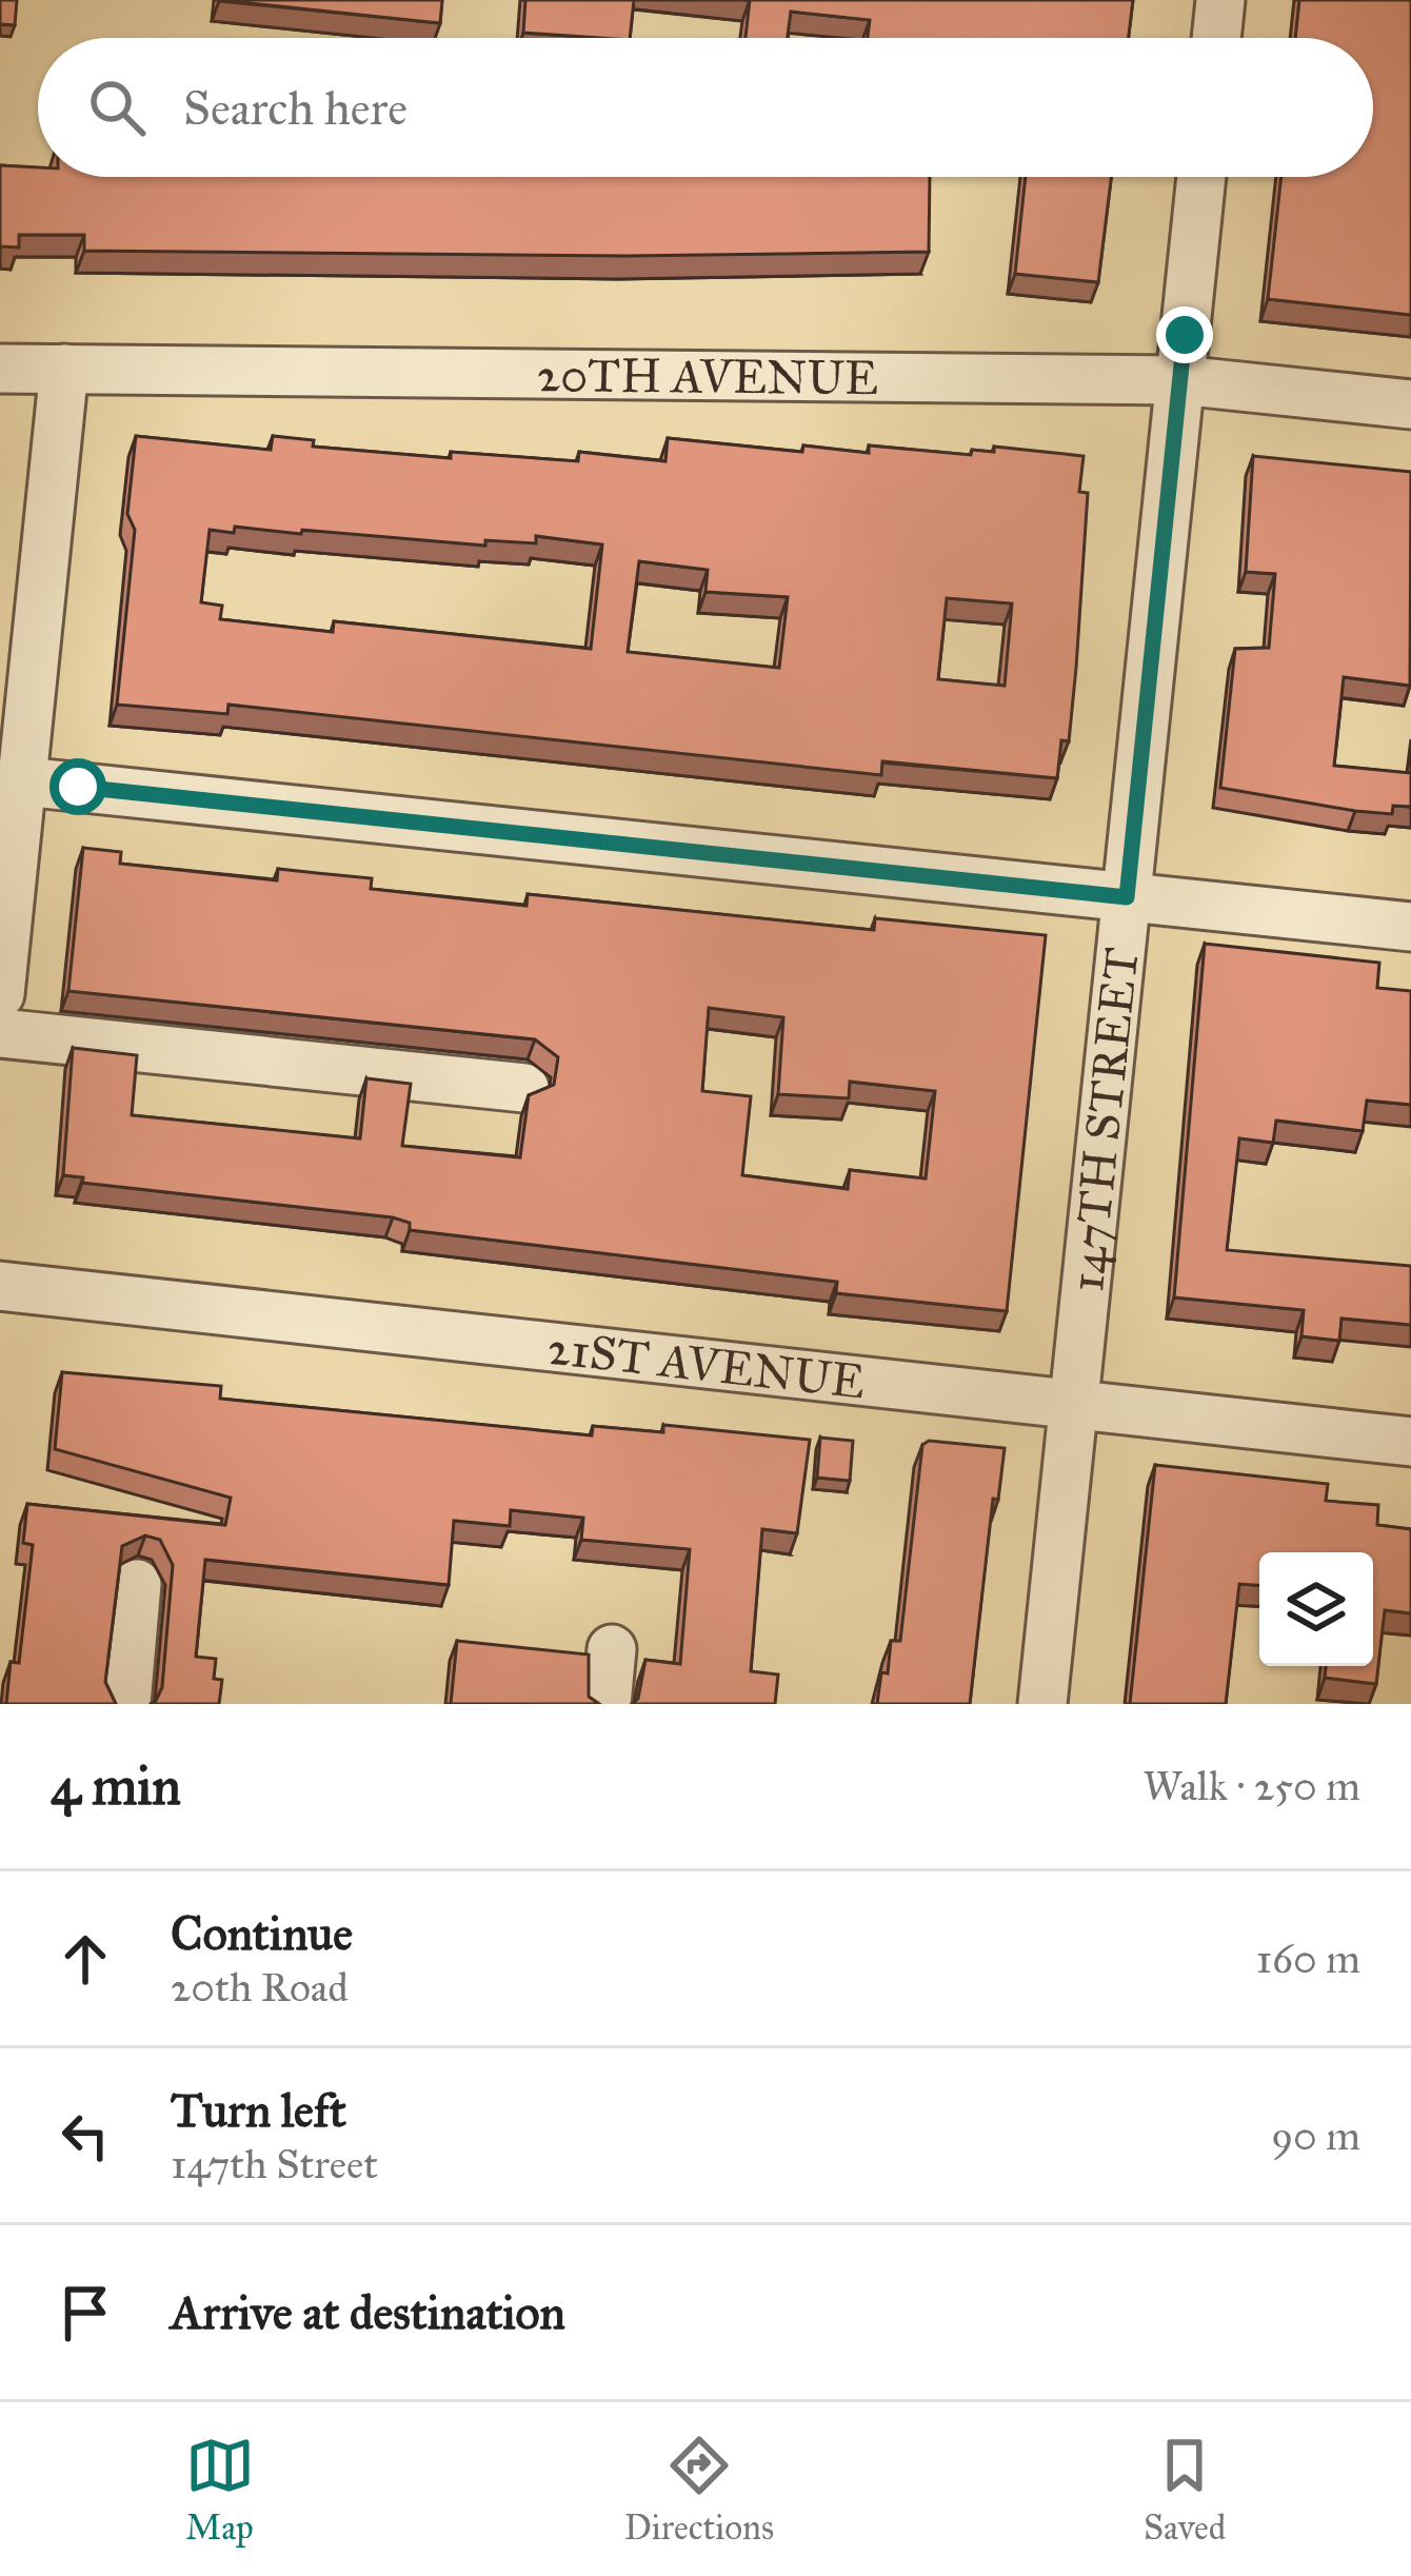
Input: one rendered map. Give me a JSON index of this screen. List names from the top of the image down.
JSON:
{
  "streets": {
    "street": ["20TH AVENUE", "147TH STREET", "21ST AVENUE"]
  },
  "crossings": [
    ["20TH AVENUE", "147TH STREET"],
    ["147TH STREET", "21ST AVENUE"]
  ],
  "page": {
    "search": "Search here",
    "heading": ["4 min", "Walk · 250 m"],
    "list": [
      ["Continue", "20th Road", "160 m"],
      ["Turn left", "147th Street", "90 m"],
      "Arrive at destination"
    ],
    "nav": ["Map", "Directions", "Saved"]
  }
}
